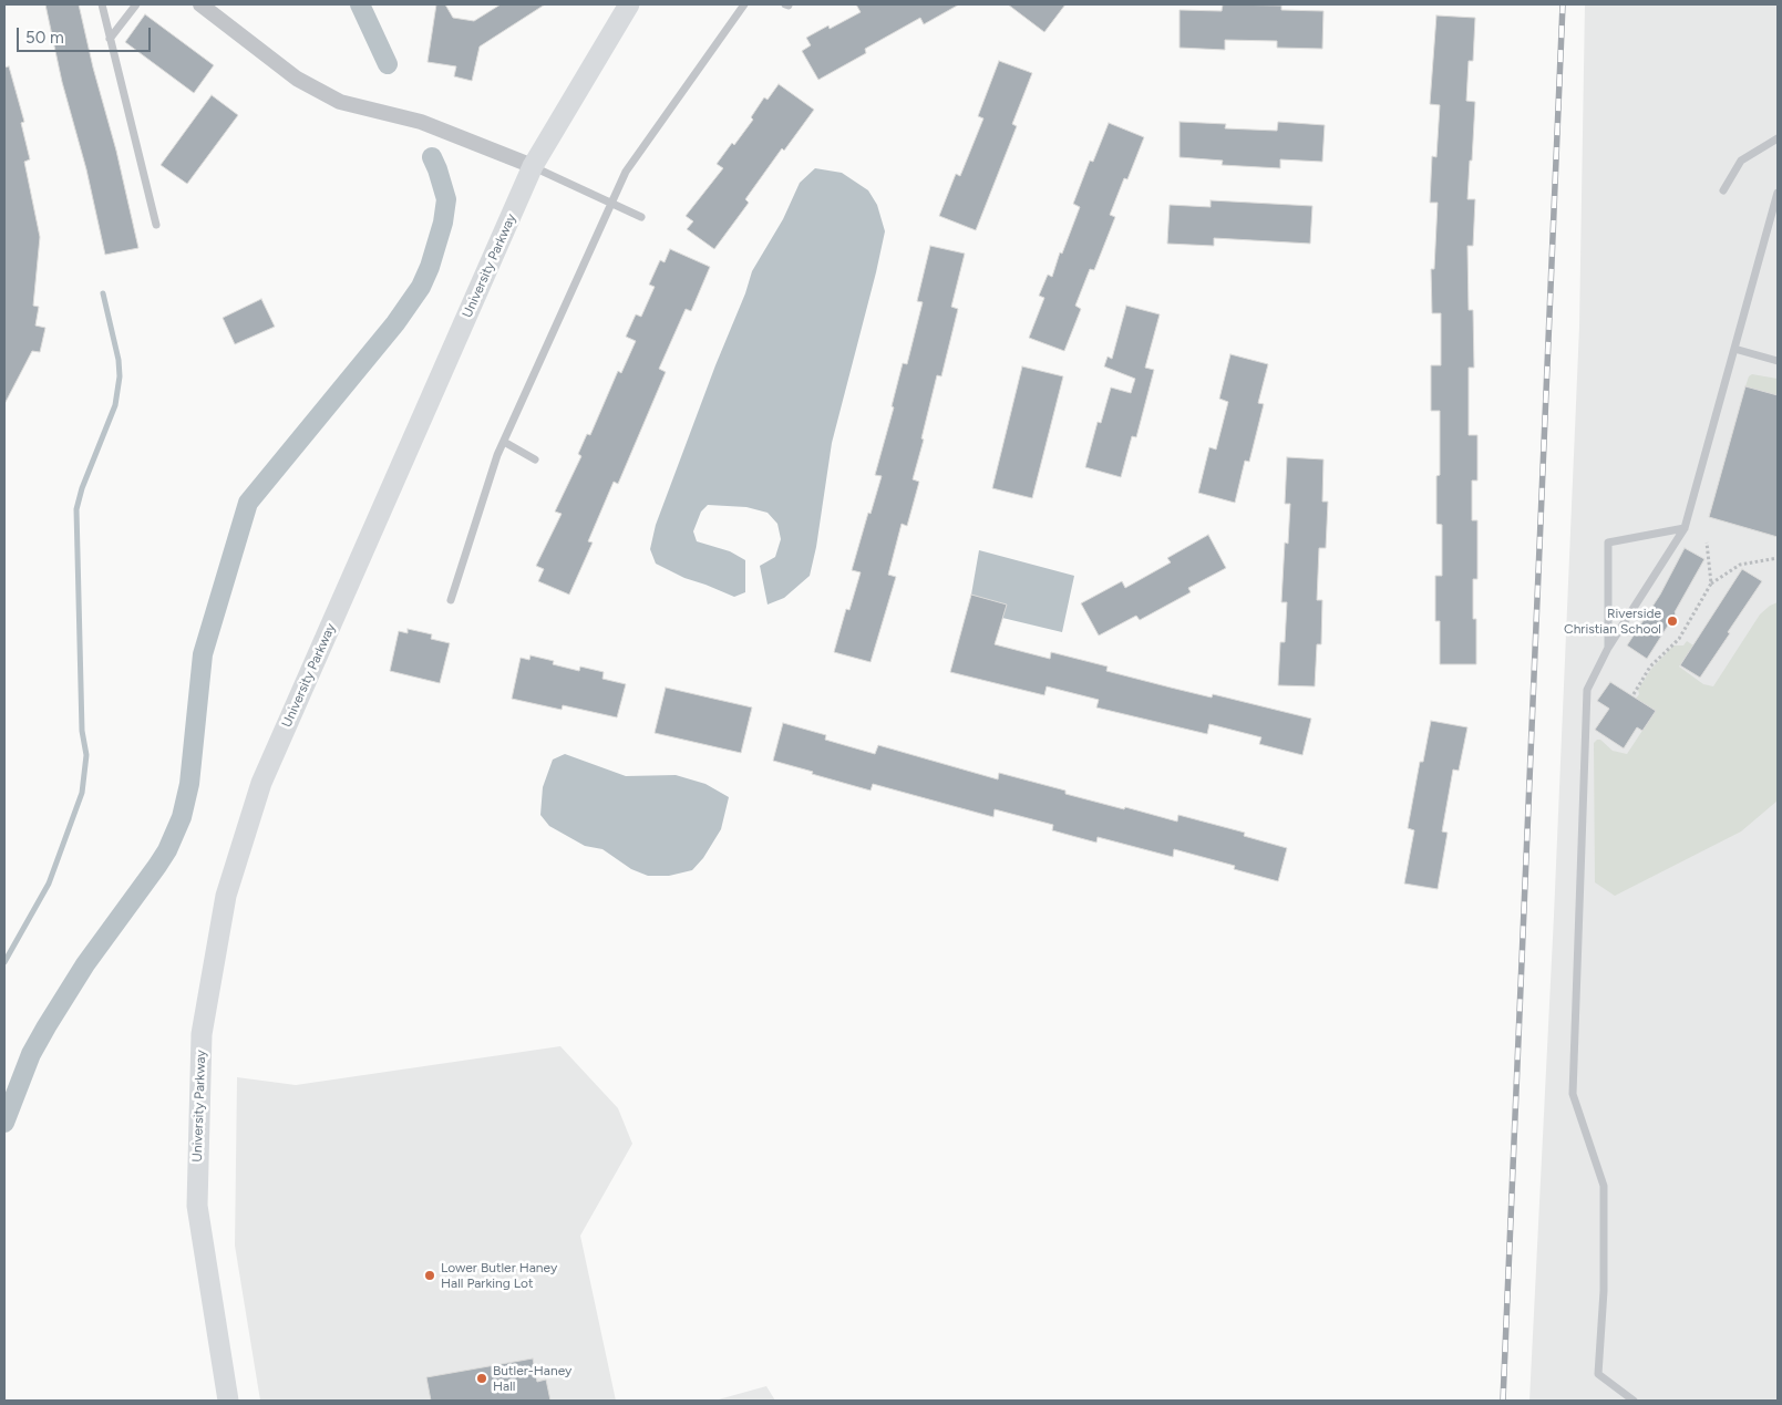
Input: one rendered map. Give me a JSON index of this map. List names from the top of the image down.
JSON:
{
  "streets": {
    "main road": ["University Parkway"]
  },
  "places": ["Riverside Christian School", "Lower Butler Haney Hall Parking Lot", "Butler-Haney Hall"],
  "scale_bar": "50 m"
}
